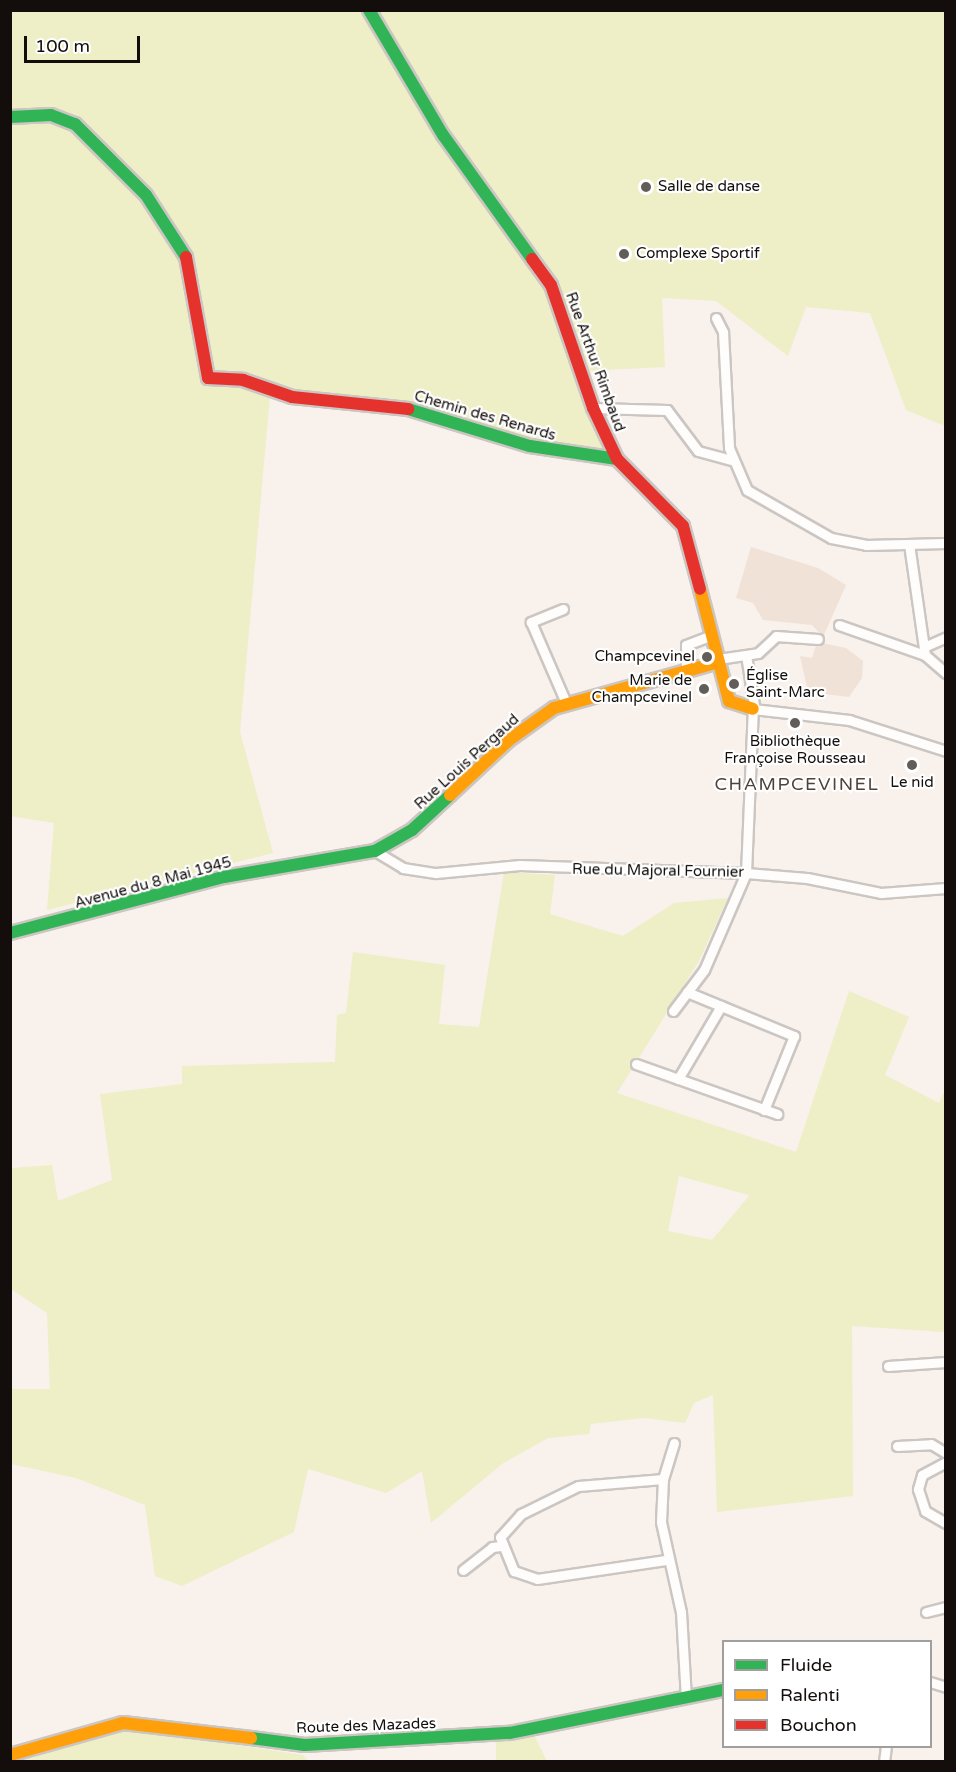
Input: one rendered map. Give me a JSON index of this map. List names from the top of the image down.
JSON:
{
  "streets": {
    "street": [
      "Rue Arthur Rimbaud",
      "Chemin des Renards",
      "Rue Louis Pergaud",
      "Rue du Majoral Fournier",
      "Avenue du 8 Mai 1945",
      "Route des Mazades"
    ]
  },
  "crossings": [
    ["Rue Arthur Rimbaud", "Chemin des Renards"],
    ["Rue Arthur Rimbaud", "Rue Louis Pergaud"],
    ["Rue Louis Pergaud", "Rue du Majoral Fournier"],
    ["Rue Louis Pergaud", "Avenue du 8 Mai 1945"],
    ["Rue du Majoral Fournier", "Avenue du 8 Mai 1945"]
  ],
  "districts": ["CHAMPCEVINEL"],
  "places": [
    "Salle de danse",
    "Complexe Sportif",
    "Champcevinel",
    "Église Saint-Marc",
    "Marie de Champcevinel",
    "Bibliothèque Françoise Rousseau",
    "Le nid"
  ],
  "legend": ["Fluide", "Ralenti", "Bouchon"],
  "scale_bar": "100 m"
}
